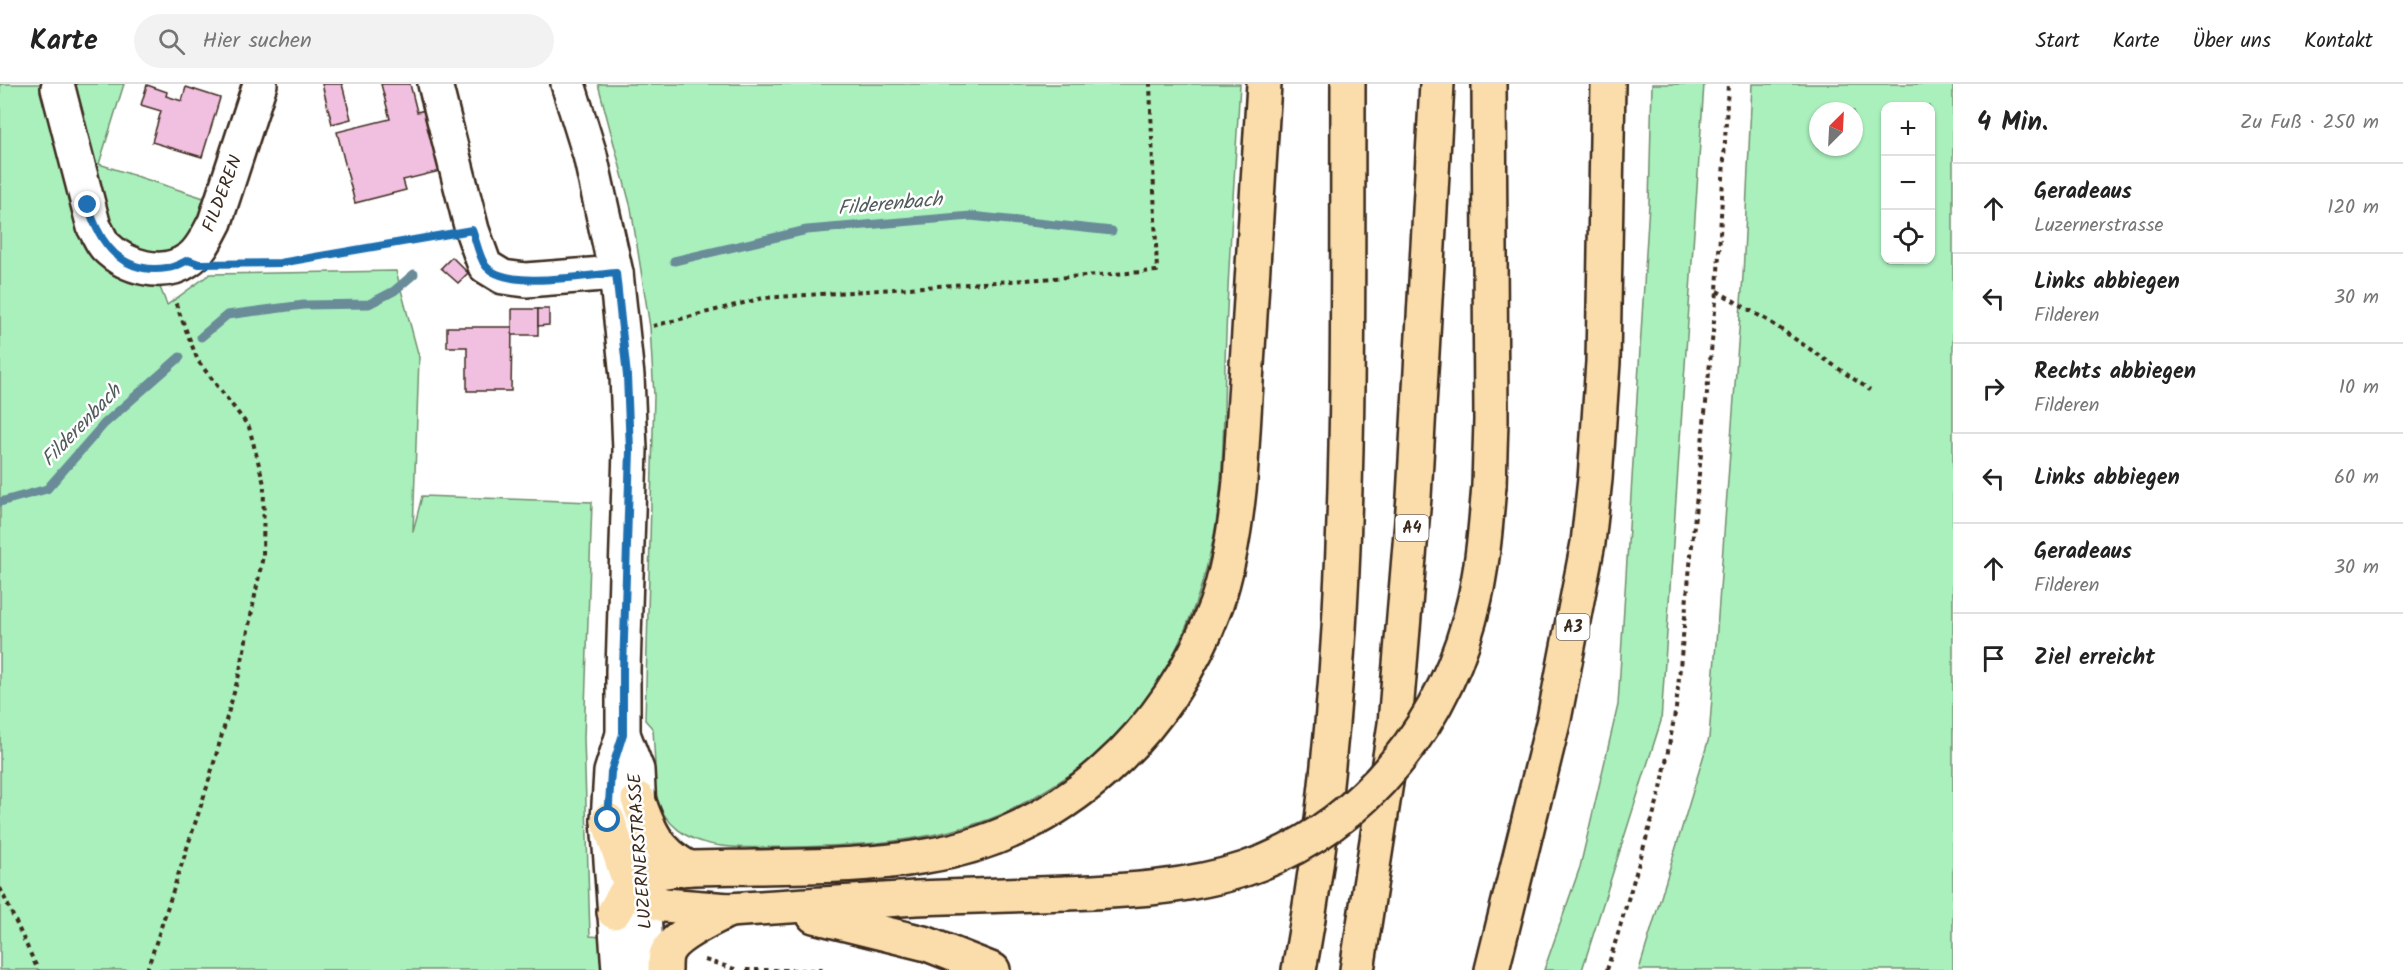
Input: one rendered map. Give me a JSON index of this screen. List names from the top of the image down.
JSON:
{
  "streets": {
    "highway": ["A4", "A3"],
    "main road": ["FILDEREN", "LUZERNERSTRASSE"]
  },
  "water": ["Filderenbach"],
  "north": "top right",
  "page": {
    "header": "Karte",
    "search": "Hier suchen",
    "nav": [
      "Start",
      "Karte",
      "Über uns",
      "Kontakt"
    ],
    "heading": ["4 Min.", "Zu Fuß · 250 m"],
    "map_buttons": ["+", "−"],
    "list": [
      ["Geradeaus", "Luzernerstrasse", "120 m"],
      ["Links abbiegen", "Filderen", "30 m"],
      ["Rechts abbiegen", "Filderen", "10 m"],
      ["Links abbiegen", "60 m"],
      ["Geradeaus", "Filderen", "30 m"],
      "Ziel erreicht"
    ]
  }
}
